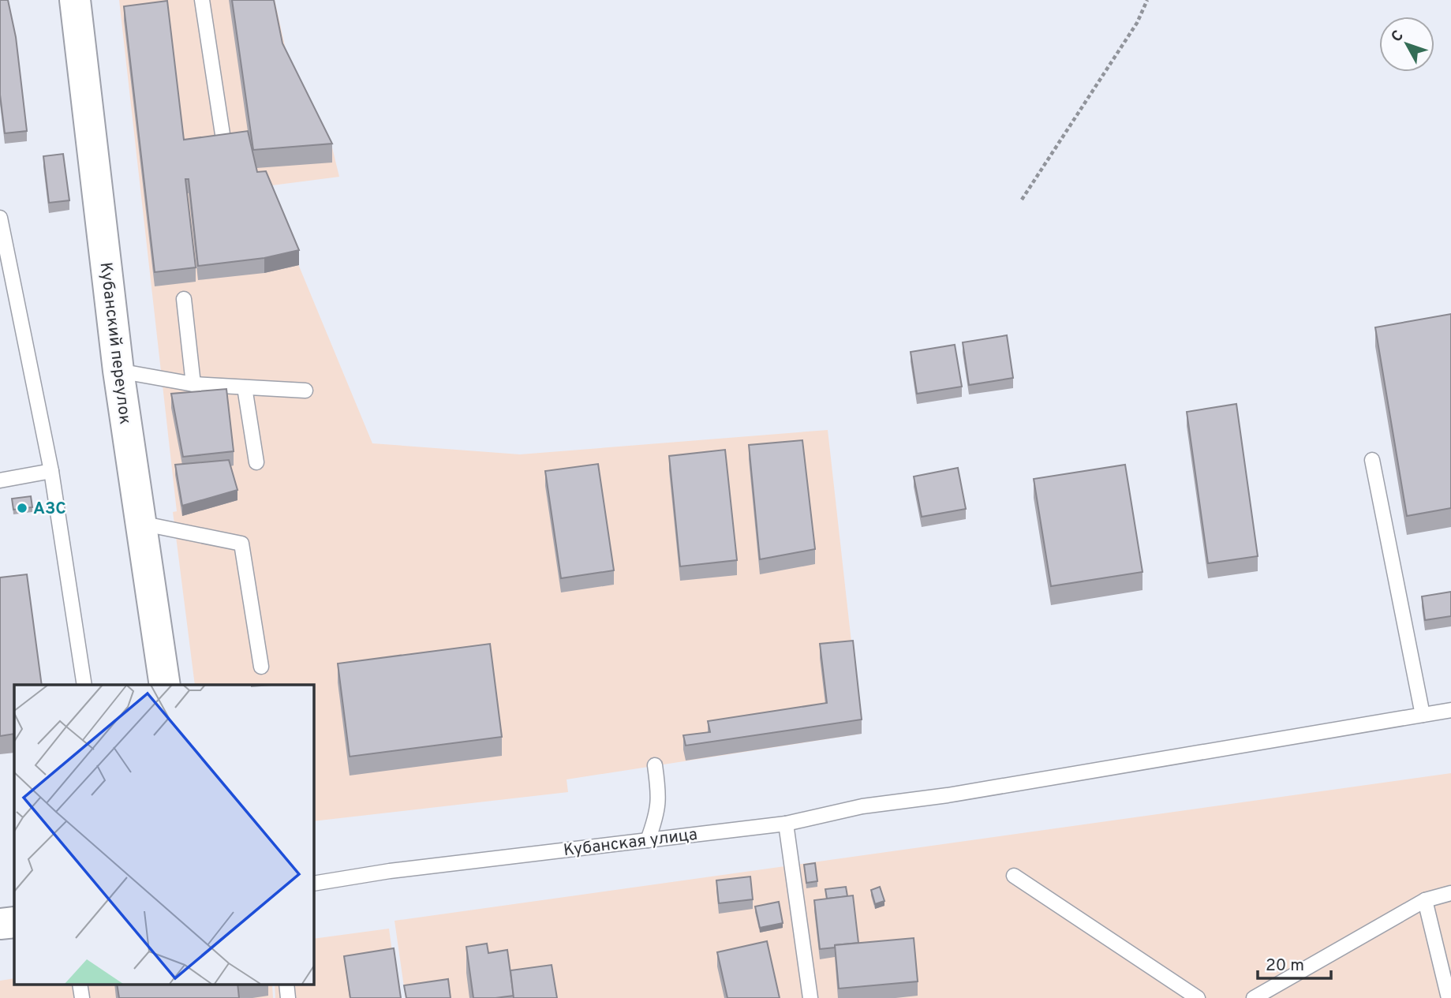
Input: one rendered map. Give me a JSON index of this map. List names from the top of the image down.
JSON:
{
  "streets": {
    "main road": ["Кубанский переулок"],
    "lane": ["Кубанская улица"]
  },
  "places": ["АЗС"],
  "scale_bar": "20 m",
  "north": "top left"
}
